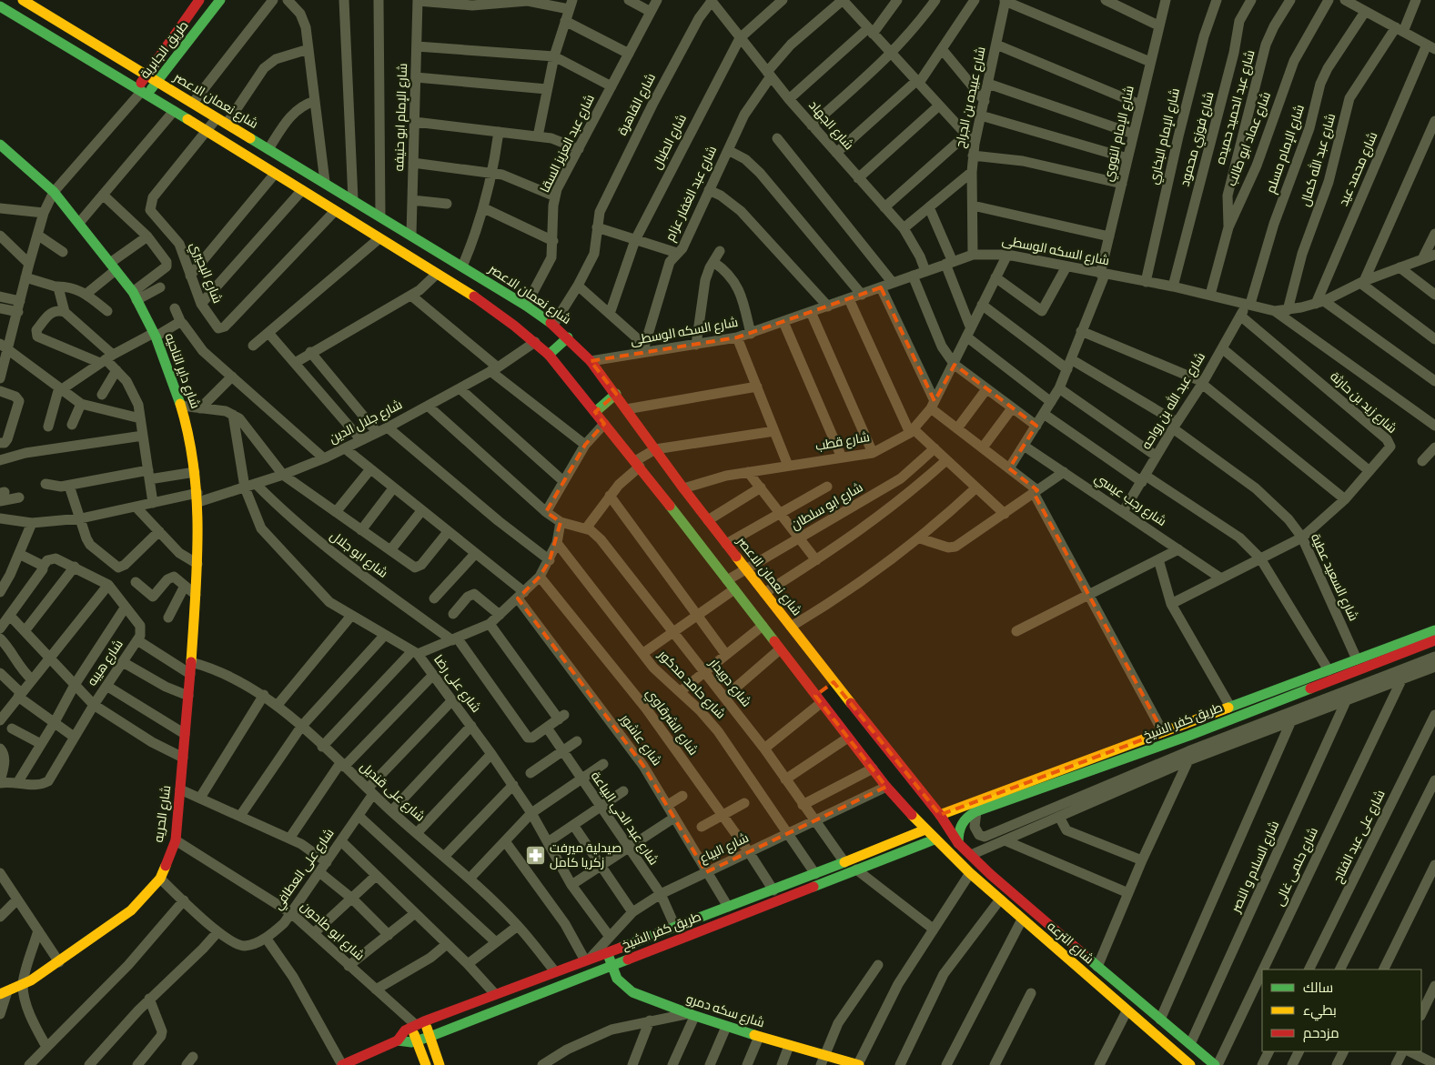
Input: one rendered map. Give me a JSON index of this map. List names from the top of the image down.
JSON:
{
  "streets": {
    "main road": [
      "طريق الجابرية",
      "شارع نعمان الاعصر",
      "شارع داير الناحيه",
      "طريق كفر الشيخ",
      "شارع الحريه",
      "شارع الترعه",
      "شارع سكه دمرو"
    ],
    "street": [
      "شارع عبيده بن الجراح",
      "شارع القاهرة",
      "شارع عبد الحميد حميده",
      "شارع الإمام ابو حنيفه",
      "شارع الجهاد",
      "شارع الإمام النووي",
      "شارع الإمام البخاري",
      "شارع فوزي محمود",
      "شارع عماد ابو طالب",
      "شارع الطبال",
      "شارع عبد العزيز السقا",
      "شارع الإمام مسلم",
      "شارع عبد الله كمال",
      "شارع محمد عيد",
      "شارع عبد الغفار عزام",
      "شارع السكه الوسطى",
      "شارع البحيري",
      "شارع عبد الله بن رواحه",
      "شارع زيد بن حارثة",
      "شارع جلال الدين",
      "شارع قطب",
      "شارع رجب عيسي",
      "شارع ابو سلطان",
      "شارع ابو جلال",
      "شارع السعيد عطية",
      "شارع هيبه",
      "شارع دويدار",
      "شارع على رضا",
      "شارع حامد مدكور",
      "شارع الشرقاوي",
      "شارع عاشور",
      "شارع على قنديل",
      "شارع عبد الحي البياعة",
      "شارع على عبد الفتاح",
      "شارع البياع",
      "شارع السلام و النصر",
      "شارع حلمى غالى",
      "شارع على العطافي",
      "شارع ابو طاحون"
    ]
  },
  "crossings": [
    ["طريق الجابرية", "شارع نعمان الاعصر"],
    ["شارع عبيده بن الجراح", "شارع السكه الوسطى"],
    ["شارع نعمان الاعصر", "شارع القاهرة"],
    ["شارع نعمان الاعصر", "شارع الإمام ابو حنيفه"],
    ["شارع نعمان الاعصر", "شارع عبد العزيز السقا"],
    ["شارع نعمان الاعصر", "شارع السكه الوسطى"],
    ["شارع نعمان الاعصر", "شارع البحيري"],
    ["شارع نعمان الاعصر", "شارع قطب"],
    ["شارع نعمان الاعصر", "شارع ابو سلطان"],
    ["شارع نعمان الاعصر", "طريق كفر الشيخ"],
    ["شارع نعمان الاعصر", "شارع الترعه"],
    ["شارع القاهرة", "شارع الجهاد"],
    ["شارع عبد الحميد حميده", "شارع عماد ابو طالب"],
    ["شارع الجهاد", "شارع الطبال"],
    ["شارع الجهاد", "شارع عبد الغفار عزام"],
    ["شارع الجهاد", "شارع السكه الوسطى"],
    ["شارع الإمام النووي", "شارع السكه الوسطى"],
    ["شارع الإمام النووي", "شارع رجب عيسي"],
    ["شارع الإمام النووي", "شارع السعيد عطية"],
    ["شارع الإمام البخاري", "شارع السكه الوسطى"],
    ["شارع فوزي محمود", "شارع السكه الوسطى"],
    ["شارع عماد ابو طالب", "شارع السكه الوسطى"],
    ["شارع الإمام مسلم", "شارع السكه الوسطى"],
    ["شارع الإمام مسلم", "شارع عبد الله بن رواحه"],
    ["شارع عبد الله كمال", "شارع السكه الوسطى"],
    ["شارع محمد عيد", "شارع السكه الوسطى"],
    ["شارع عبد الغفار عزام", "شارع السكه الوسطى"],
    ["شارع السكه الوسطى", "شارع عبد الله بن رواحه"],
    ["شارع السكه الوسطى", "شارع قطب"],
    ["شارع داير الناحيه", "شارع جلال الدين"],
    ["شارع داير الناحيه", "شارع على قنديل"],
    ["شارع داير الناحيه", "شارع الحريه"],
    ["شارع عبد الله بن رواحه", "شارع زيد بن حارثة"],
    ["شارع عبد الله بن رواحه", "شارع رجب عيسي"],
    ["شارع عبد الله بن رواحه", "شارع السعيد عطية"],
    ["شارع زيد بن حارثة", "شارع رجب عيسي"],
    ["شارع زيد بن حارثة", "شارع السعيد عطية"],
    ["شارع جلال الدين", "شارع ابو جلال"],
    ["شارع جلال الدين", "شارع على رضا"],
    ["شارع جلال الدين", "شارع عاشور"],
    ["شارع قطب", "شارع السعيد عطية"],
    ["شارع ابو جلال", "شارع عبد الحي البياعة"],
    ["شارع السعيد عطية", "طريق كفر الشيخ"],
    ["شارع دويدار", "طريق كفر الشيخ"],
    ["شارع دويدار", "شارع البياع"],
    ["شارع على رضا", "شارع البياع"],
    ["شارع على رضا", "شارع على العطافي"],
    ["شارع حامد مدكور", "طريق كفر الشيخ"],
    ["شارع حامد مدكور", "شارع البياع"],
    ["شارع الشرقاوي", "طريق كفر الشيخ"],
    ["شارع الشرقاوي", "شارع البياع"],
    ["طريق كفر الشيخ", "شارع عاشور"],
    ["طريق كفر الشيخ", "شارع على قنديل"],
    ["طريق كفر الشيخ", "شارع عبد الحي البياعة"],
    ["طريق كفر الشيخ", "شارع البياع"],
    ["طريق كفر الشيخ", "شارع ابو طاحون"],
    ["طريق كفر الشيخ", "شارع الترعه"],
    ["طريق كفر الشيخ", "شارع سكه دمرو"],
    ["شارع عاشور", "شارع البياع"],
    ["شارع على قنديل", "شارع الحريه"],
    ["شارع على قنديل", "شارع على العطافي"],
    ["شارع الحريه", "شارع على العطافي"],
    ["شارع الحريه", "شارع ابو طاحون"],
    ["شارع عبد الحي البياعة", "شارع البياع"],
    ["شارع السلام و النصر", "شارع الترعه"],
    ["شارع حلمى غالى", "شارع الترعه"],
    ["شارع على العطافي", "شارع ابو طاحون"]
  ],
  "places": {
    "pharmacy": ["صيدلية ميرفت زكريا كامل"]
  },
  "legend": ["سالك", "بطيء", "مزدحم"]
}
